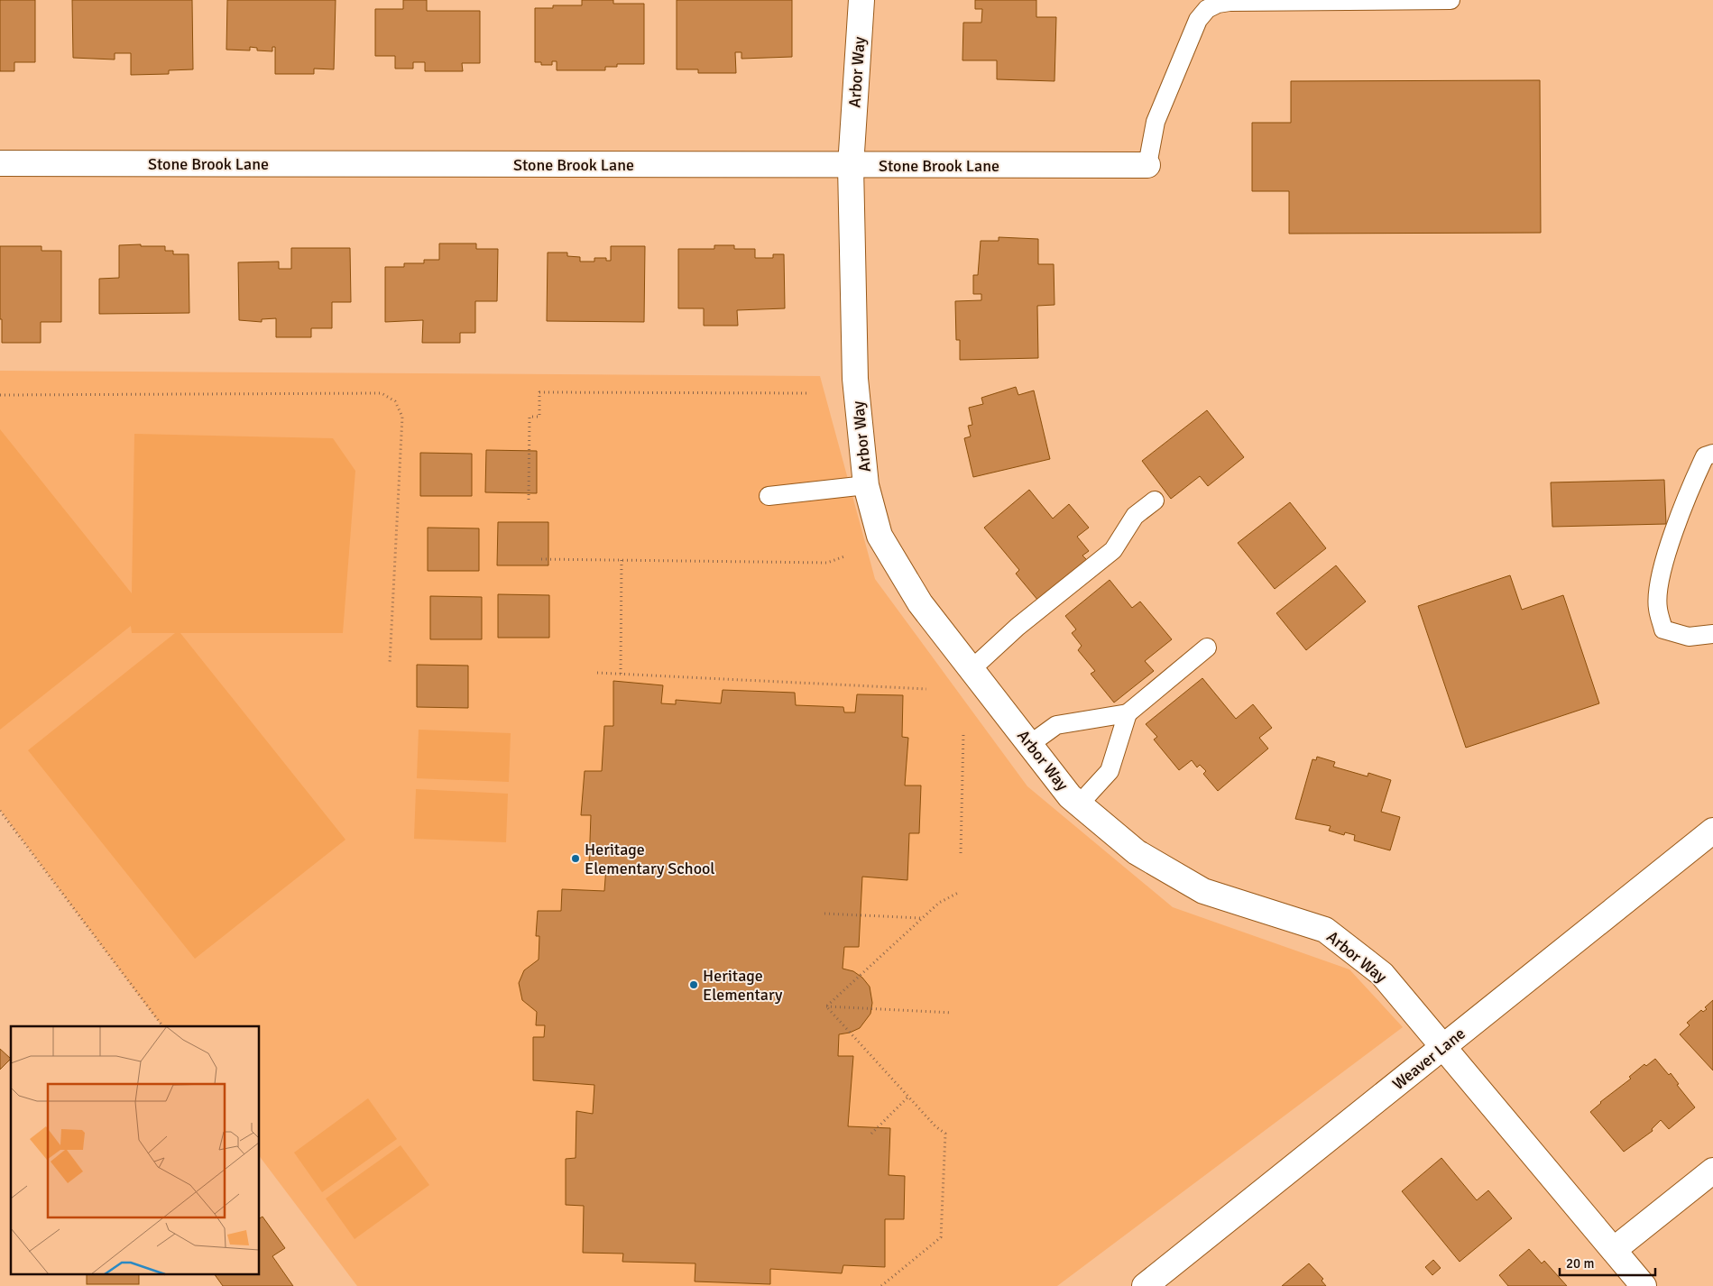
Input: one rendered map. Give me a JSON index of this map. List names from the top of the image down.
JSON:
{
  "streets": {
    "street": ["Arbor Way", "Stone Brook Lane", "Weaver Lane"]
  },
  "crossings": [
    ["Arbor Way", "Stone Brook Lane"],
    ["Arbor Way", "Weaver Lane"]
  ],
  "places": ["Heritage Elementary School", "Heritage Elementary"],
  "scale_bar": "20 m"
}
